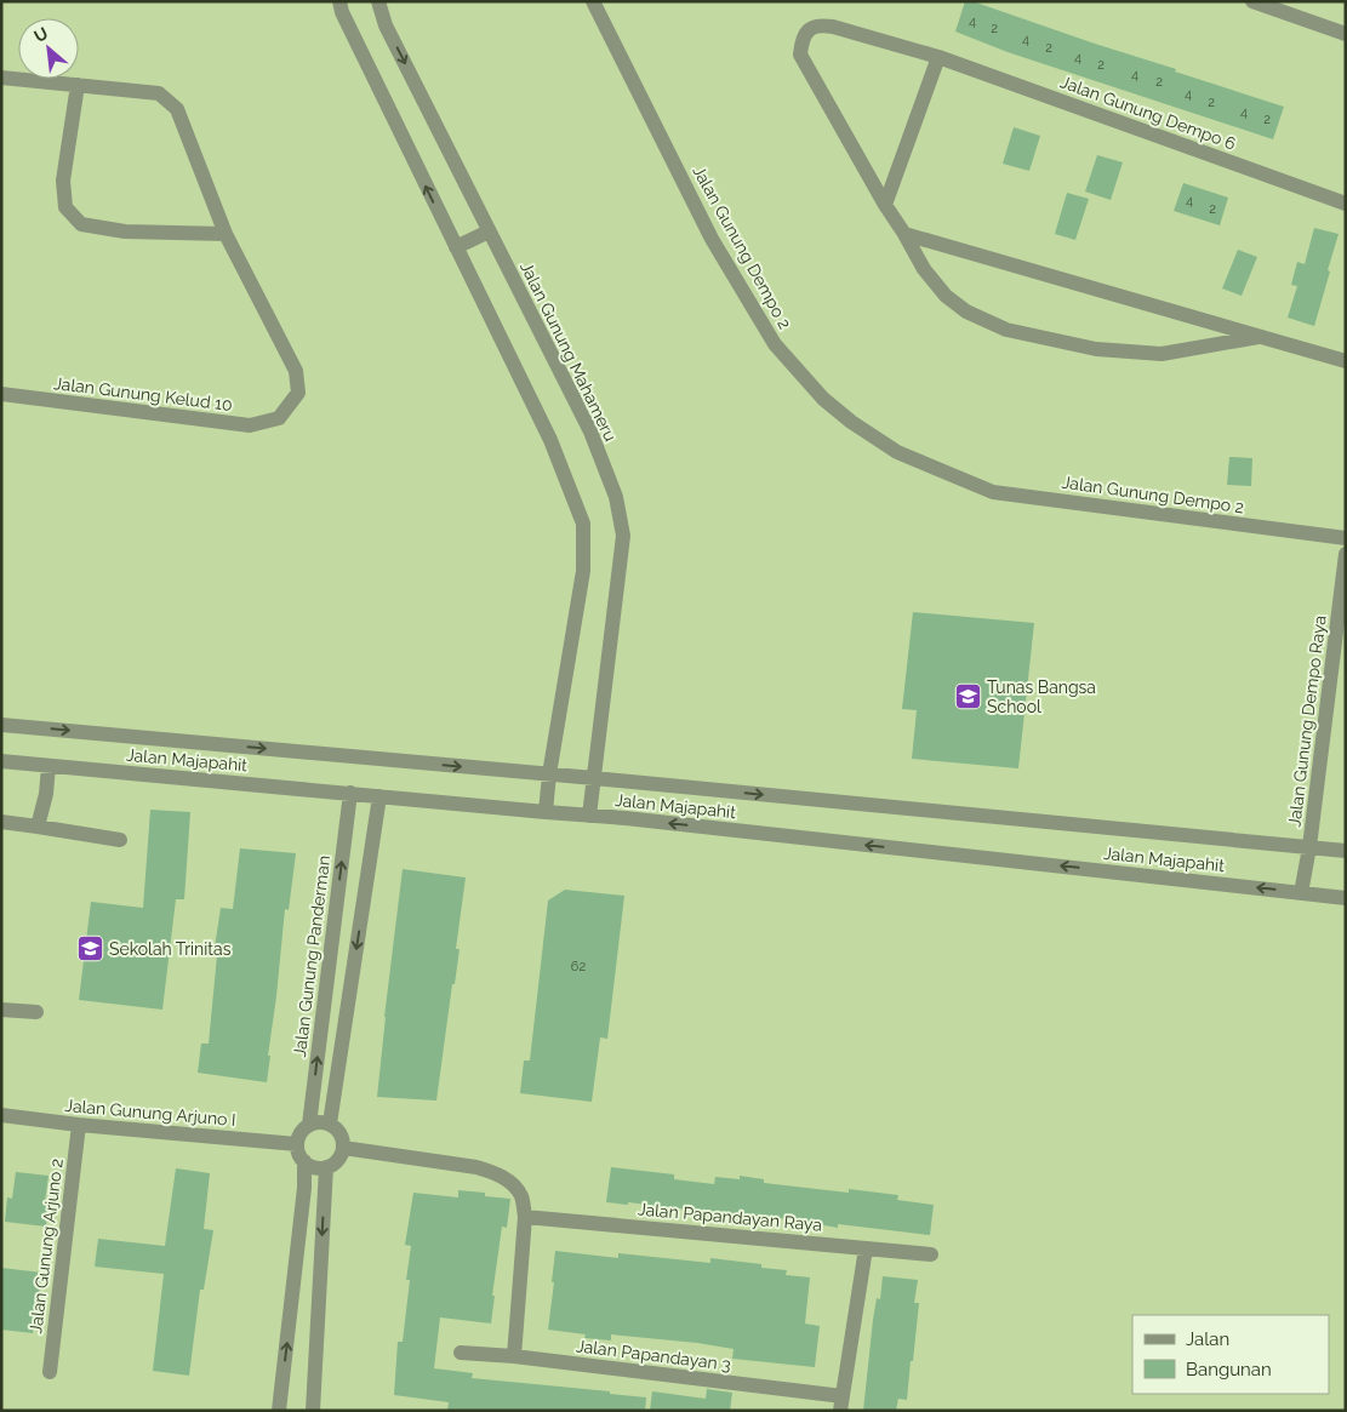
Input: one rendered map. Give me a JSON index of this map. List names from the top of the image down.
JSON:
{
  "streets": {
    "street": [
      "Jalan Gunung Dempo 6",
      "Jalan Gunung Dempo 2",
      "Jalan Gunung Mahameru",
      "Jalan Gunung Kelud 10",
      "Jalan Gunung Dempo Raya",
      "Jalan Majapahit",
      "Jalan Gunung Panderman",
      "Jalan Gunung Arjuno I",
      "Jalan Papandayan Raya",
      "Jalan Gunung Arjuno 2",
      "Jalan Papandayan 3"
    ]
  },
  "crossings": [
    ["Jalan Gunung Mahameru", "Jalan Majapahit"],
    ["Jalan Gunung Dempo Raya", "Jalan Majapahit"],
    ["Jalan Majapahit", "Jalan Gunung Panderman"],
    ["Jalan Gunung Panderman", "Jalan Gunung Arjuno I"],
    ["Jalan Gunung Arjuno I", "Jalan Gunung Arjuno 2"]
  ],
  "places": {
    "school or university": ["Tunas Bangsa School", "Sekolah Trinitas"]
  },
  "house_numbers": [
    "4",
    "2",
    "4",
    "2",
    "4",
    "2",
    "4",
    "2",
    "4",
    "2",
    "4",
    "2",
    "4",
    "2",
    "62"
  ],
  "legend": ["Jalan", "Bangunan"],
  "north": "top left"
}
